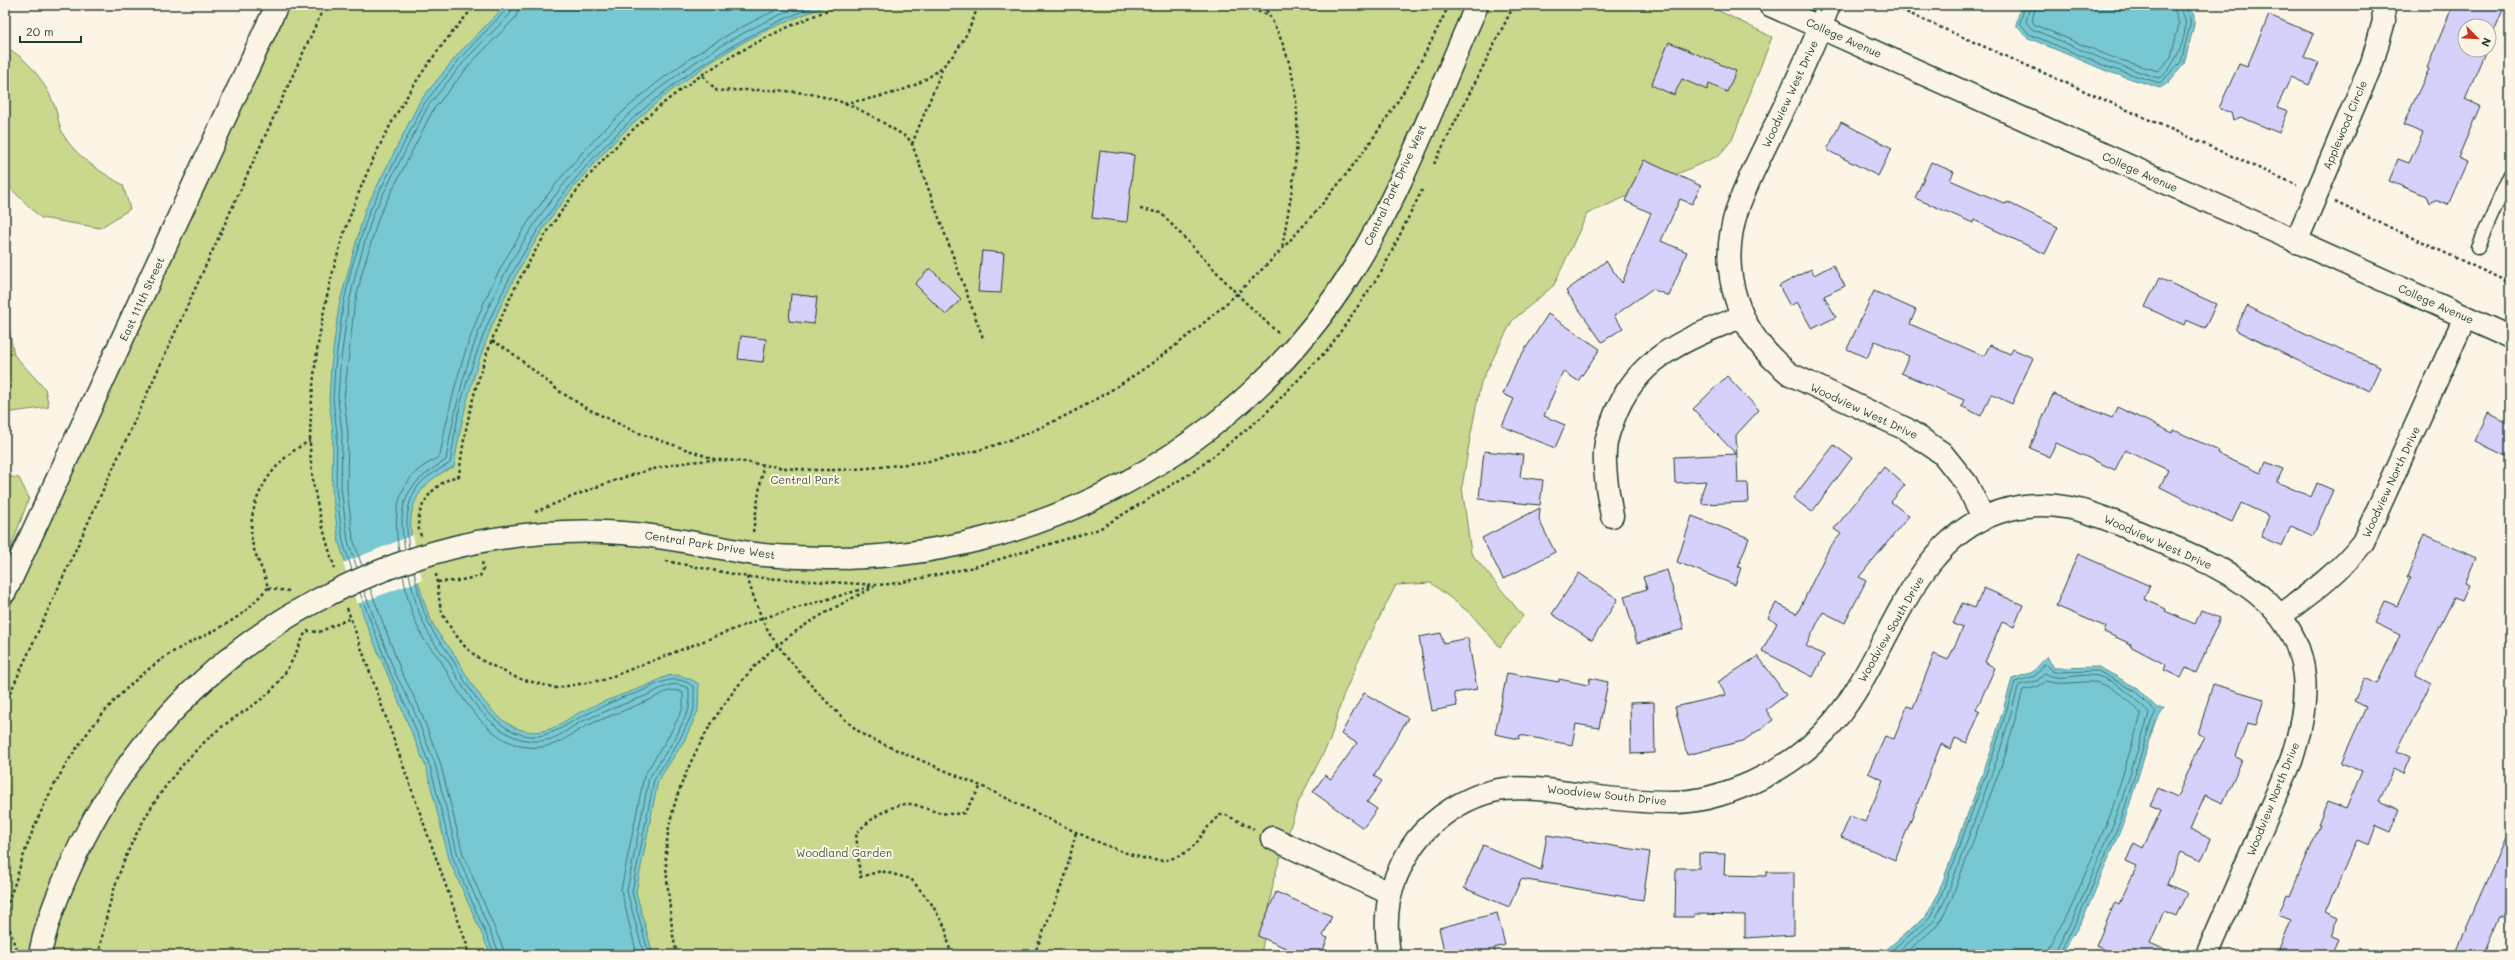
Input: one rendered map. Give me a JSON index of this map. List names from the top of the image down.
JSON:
{
  "streets": {
    "street": [
      "College Avenue",
      "Woodview West Drive",
      "Applewood Circle",
      "Central Park Drive West",
      "East 111th Street",
      "Woodview North Drive",
      "Woodview South Drive"
    ]
  },
  "crossings": [
    ["College Avenue", "Woodview West Drive"],
    ["College Avenue", "Applewood Circle"],
    ["College Avenue", "Woodview North Drive"],
    ["Woodview West Drive", "Woodview North Drive"],
    ["Woodview West Drive", "Woodview South Drive"]
  ],
  "parks": ["Central Park", "Woodland Garden"],
  "scale_bar": "20 m",
  "north": "bottom right"
}
